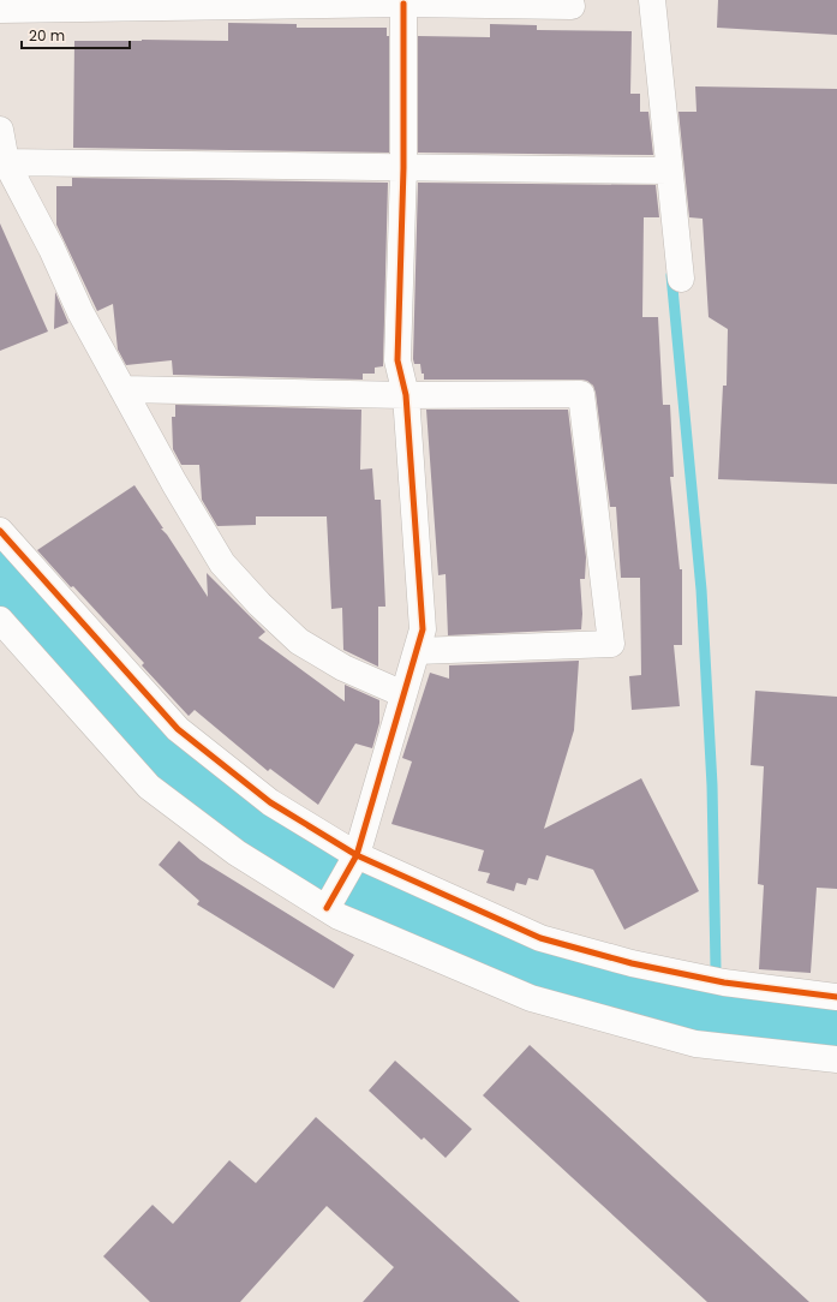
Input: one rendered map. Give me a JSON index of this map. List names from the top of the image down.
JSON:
{
  "scale_bar": "20 m"
}
